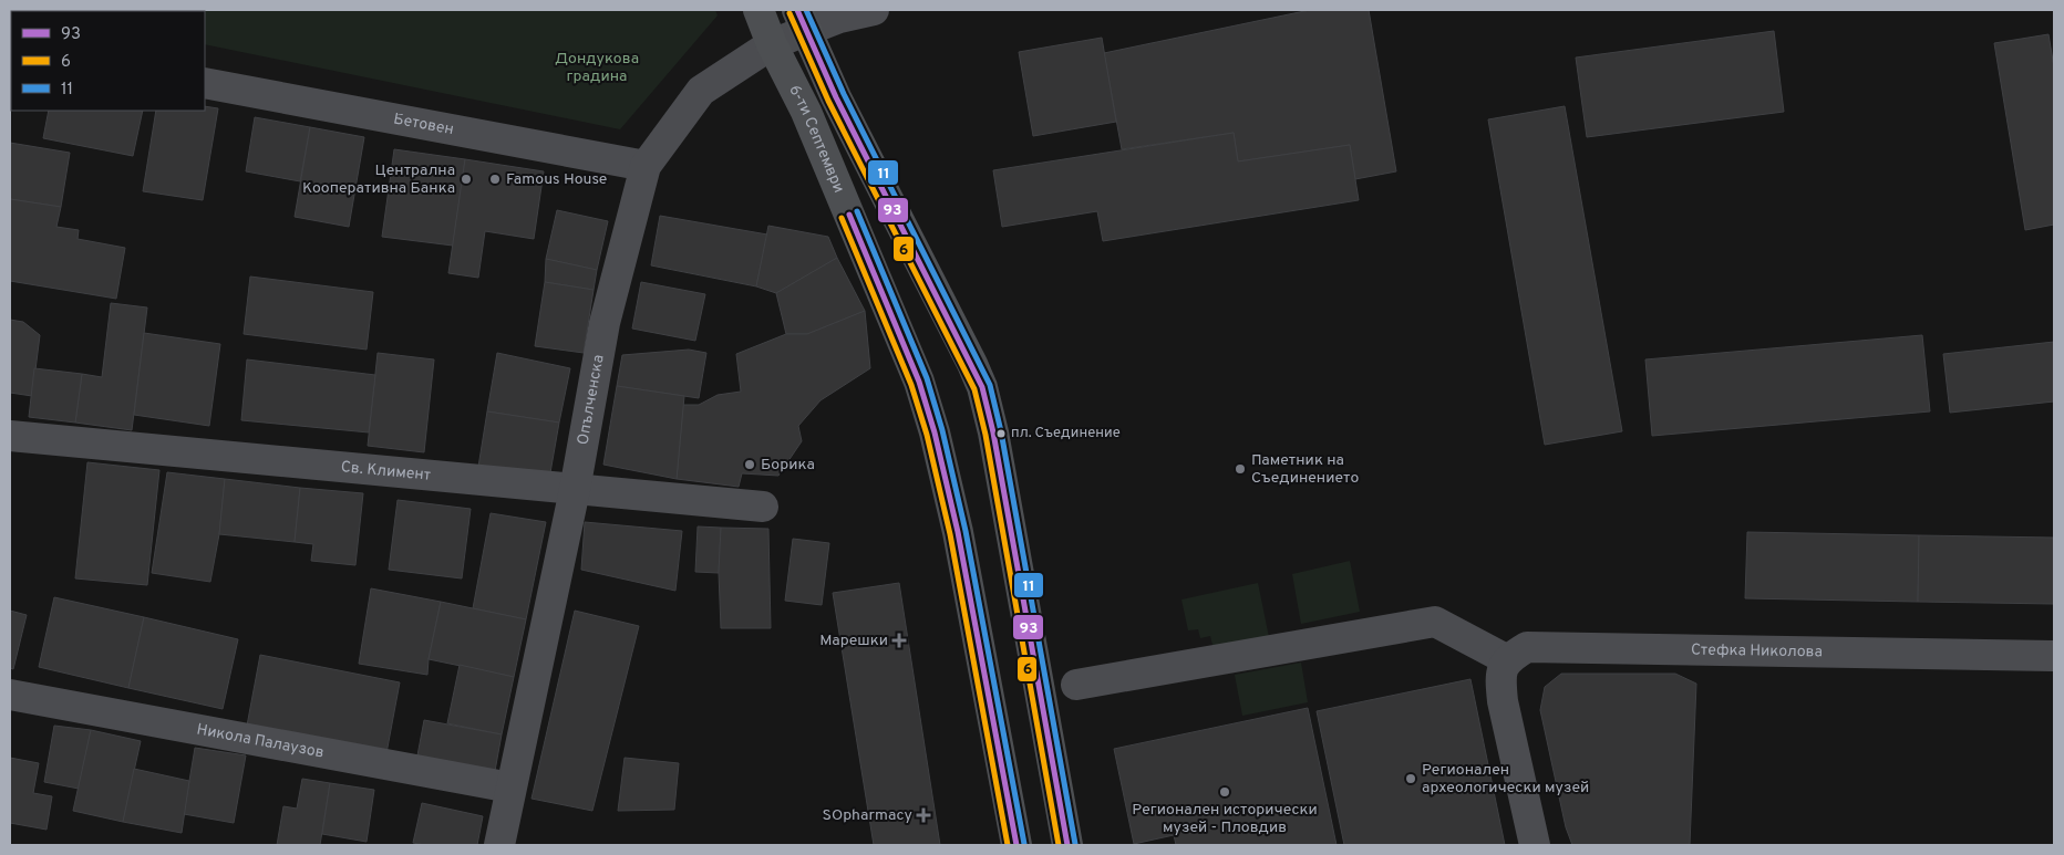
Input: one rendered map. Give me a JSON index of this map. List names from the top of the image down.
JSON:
{
  "streets": {
    "main road": ["6-ти Септември"],
    "street": [
      "Бетовен",
      "Опълченска",
      "Св. Климент",
      "Стефка Николова",
      "Никола Палаузов"
    ]
  },
  "crossings": [
    ["Бетовен", "Опълченска"],
    ["6-ти Септември", "Опълченска"],
    ["Опълченска", "Св. Климент"],
    ["Опълченска", "Никола Палаузов"]
  ],
  "parks": ["Дондукова градина"],
  "places": {
    "other": [
      "Централна Кооперативна Банка",
      "Famous House",
      "пл. Съединение",
      "Борика",
      "Паметник на Съединението",
      "Регионален археологически музей",
      "Регионален исторически музей - Пловдив"
    ],
    "health": ["Марешки", "SOpharmacy"]
  },
  "lines": ["transit line 93", "transit line 11", "transit line 6"],
  "legend": ["93", "6", "11"]
}
